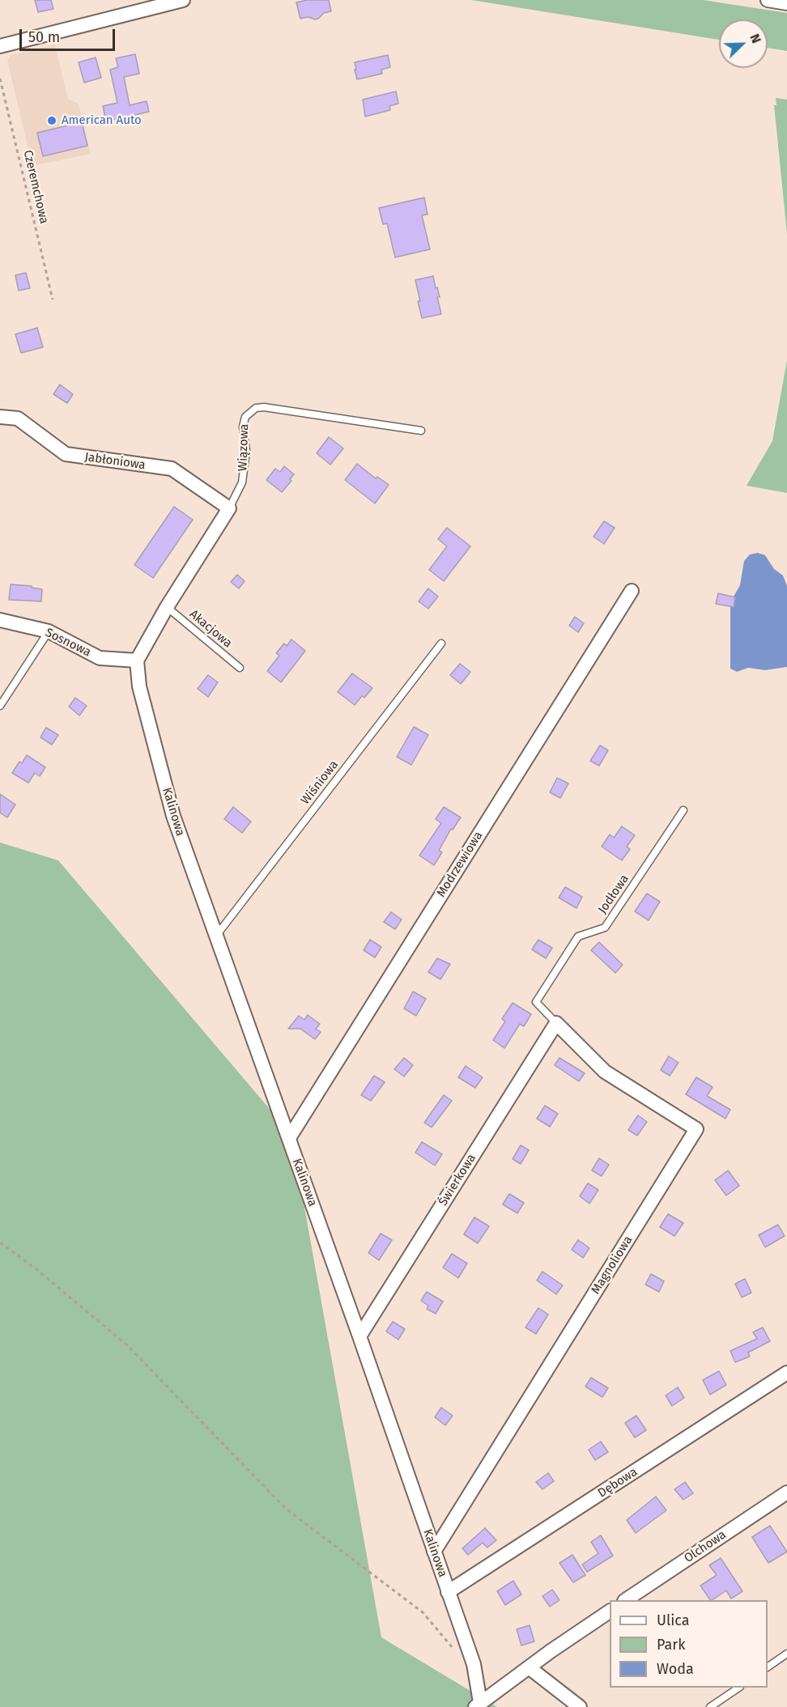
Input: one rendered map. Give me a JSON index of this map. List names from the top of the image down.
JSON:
{
  "streets": {
    "street": [
      "Wiązowa",
      "Jabłoniowa",
      "Sosnowa",
      "Kalinowa",
      "Modrzewiowa",
      "Świerkowa",
      "Magnoliowa",
      "Dębowa",
      "Olchowa"
    ],
    "lane": ["Akacjowa", "Wiśniowa", "Jodłowa"],
    "path": ["Czeremchowa"]
  },
  "crossings": [
    ["Wiązowa", "Jabłoniowa"],
    ["Wiązowa", "Akacjowa"],
    ["Wiązowa", "Sosnowa"],
    ["Wiązowa", "Kalinowa"],
    ["Sosnowa", "Kalinowa"],
    ["Wiśniowa", "Kalinowa"],
    ["Kalinowa", "Modrzewiowa"],
    ["Kalinowa", "Świerkowa"],
    ["Kalinowa", "Magnoliowa"],
    ["Kalinowa", "Dębowa"],
    ["Jodłowa", "Świerkowa"],
    ["Jodłowa", "Magnoliowa"],
    ["Świerkowa", "Magnoliowa"]
  ],
  "places": ["American Auto"],
  "legend": ["Ulica", "Park", "Woda"],
  "scale_bar": "50 m",
  "north": "top right"
}
